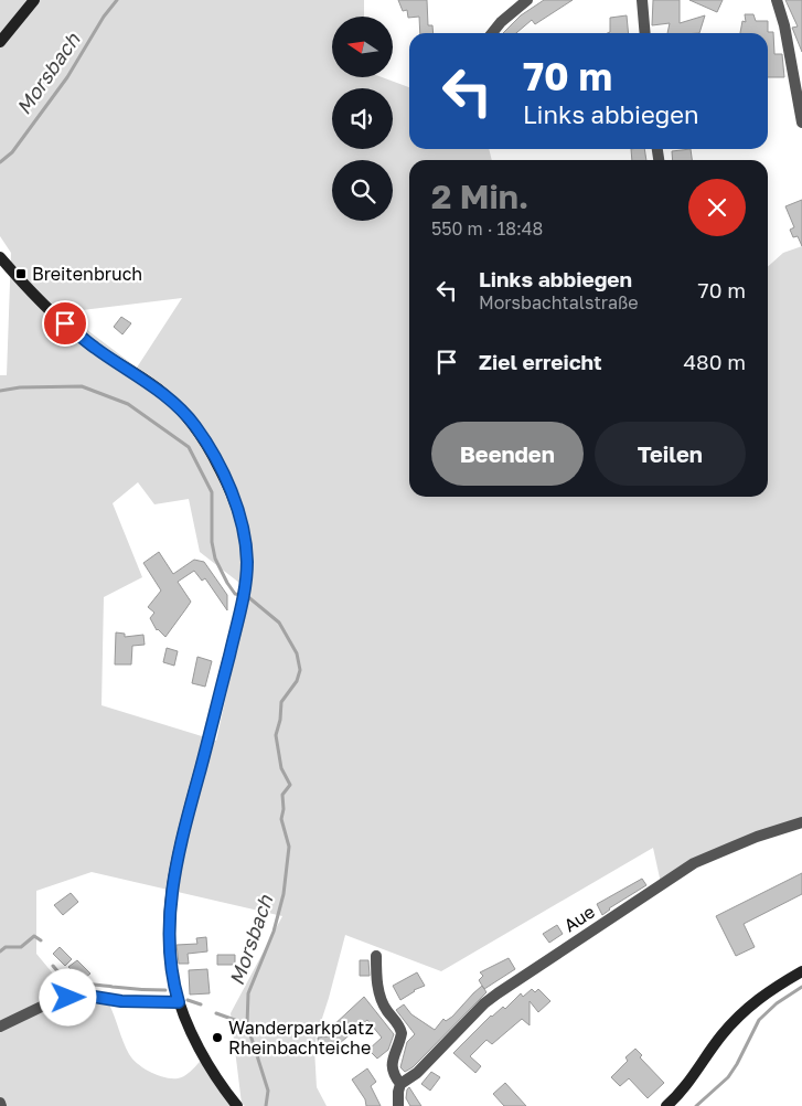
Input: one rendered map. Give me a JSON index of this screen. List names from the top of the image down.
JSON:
{
  "streets": {
    "street": ["Aue"]
  },
  "water": ["Morsbach"],
  "places": {
    "transit": ["Breitenbruch"],
    "other": ["Wanderparkplatz Rheinbachteiche"]
  },
  "north": "left",
  "page": {
    "turn": ["70 m", "Links abbiegen"],
    "heading": ["2 Min.", "550 m · 18:48"],
    "list": [
      {
        "name": "Links abbiegen",
        "note": "Morsbachtalstraße",
        "value": "70 m"
      },
      {
        "name": "Ziel erreicht",
        "value": "480 m"
      }
    ],
    "buttons": ["Beenden", "Teilen"]
  }
}
